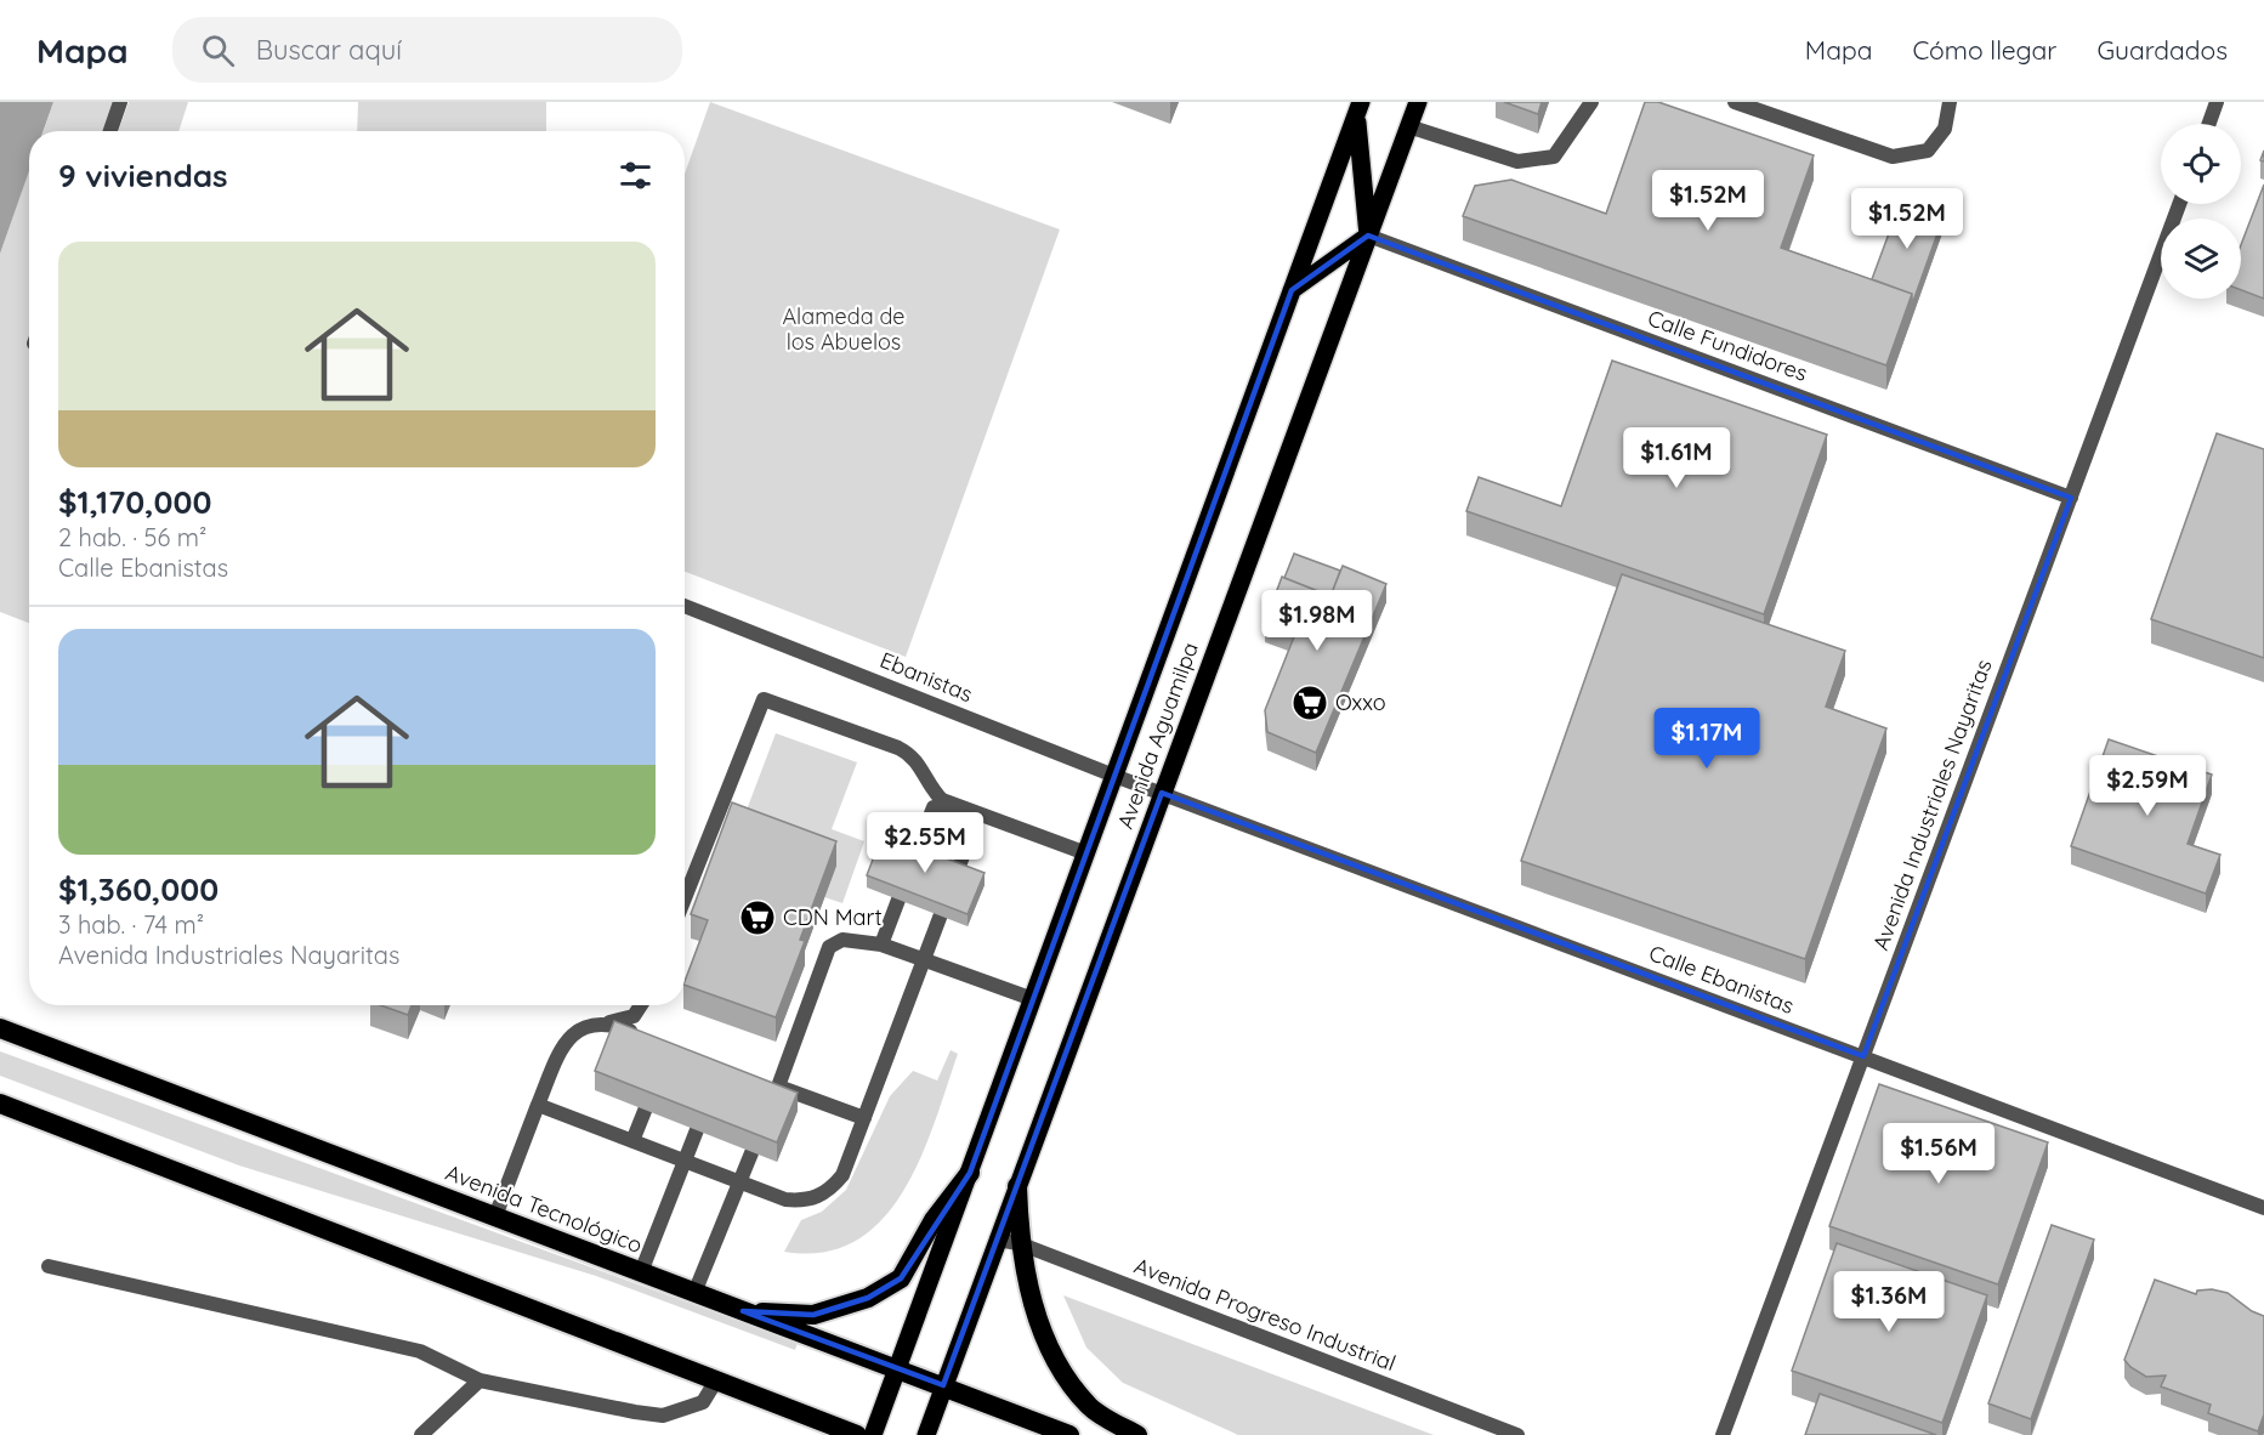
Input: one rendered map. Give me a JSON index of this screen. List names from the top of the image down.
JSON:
{
  "streets": {
    "highway": ["Avenida Tecnológico"],
    "main road": ["Avenida Aguamilpa"],
    "street": [
      "Calle Fundidores",
      "Ebanistas",
      "Avenida Industriales Nayaritas",
      "Calle Ebanistas",
      "Avenida Progreso Industrial"
    ]
  },
  "crossings": [
    ["Calle Fundidores", "Avenida Aguamilpa"],
    ["Calle Fundidores", "Avenida Industriales Nayaritas"],
    ["Ebanistas", "Avenida Aguamilpa"],
    ["Ebanistas", "Calle Ebanistas"],
    ["Avenida Aguamilpa", "Calle Ebanistas"],
    ["Avenida Aguamilpa", "Avenida Tecnológico"],
    ["Avenida Aguamilpa", "Avenida Progreso Industrial"],
    ["Avenida Industriales Nayaritas", "Calle Ebanistas"]
  ],
  "parks": ["Alameda de los Abuelos"],
  "places": {
    "supermarket": ["Oxxo", "CDN Mart"]
  },
  "page": {
    "header": "Mapa",
    "search": "Buscar aquí",
    "nav": ["Mapa", "Cómo llegar", "Guardados"],
    "heading": "9 viviendas",
    "price": [
      "$1.52M",
      "$1.52M",
      "$1.61M",
      "$1.98M",
      "$1.17M",
      "$2.59M",
      "$2.55M",
      "$1.56M",
      "$1.36M"
    ],
    "list": [
      {
        "name": "$1,170,000",
        "note": "2 hab. · 56 m² · Calle Ebanistas"
      },
      {
        "name": "$1,360,000",
        "note": "3 hab. · 74 m² · Avenida Industriales Nayaritas"
      }
    ]
  }
}
